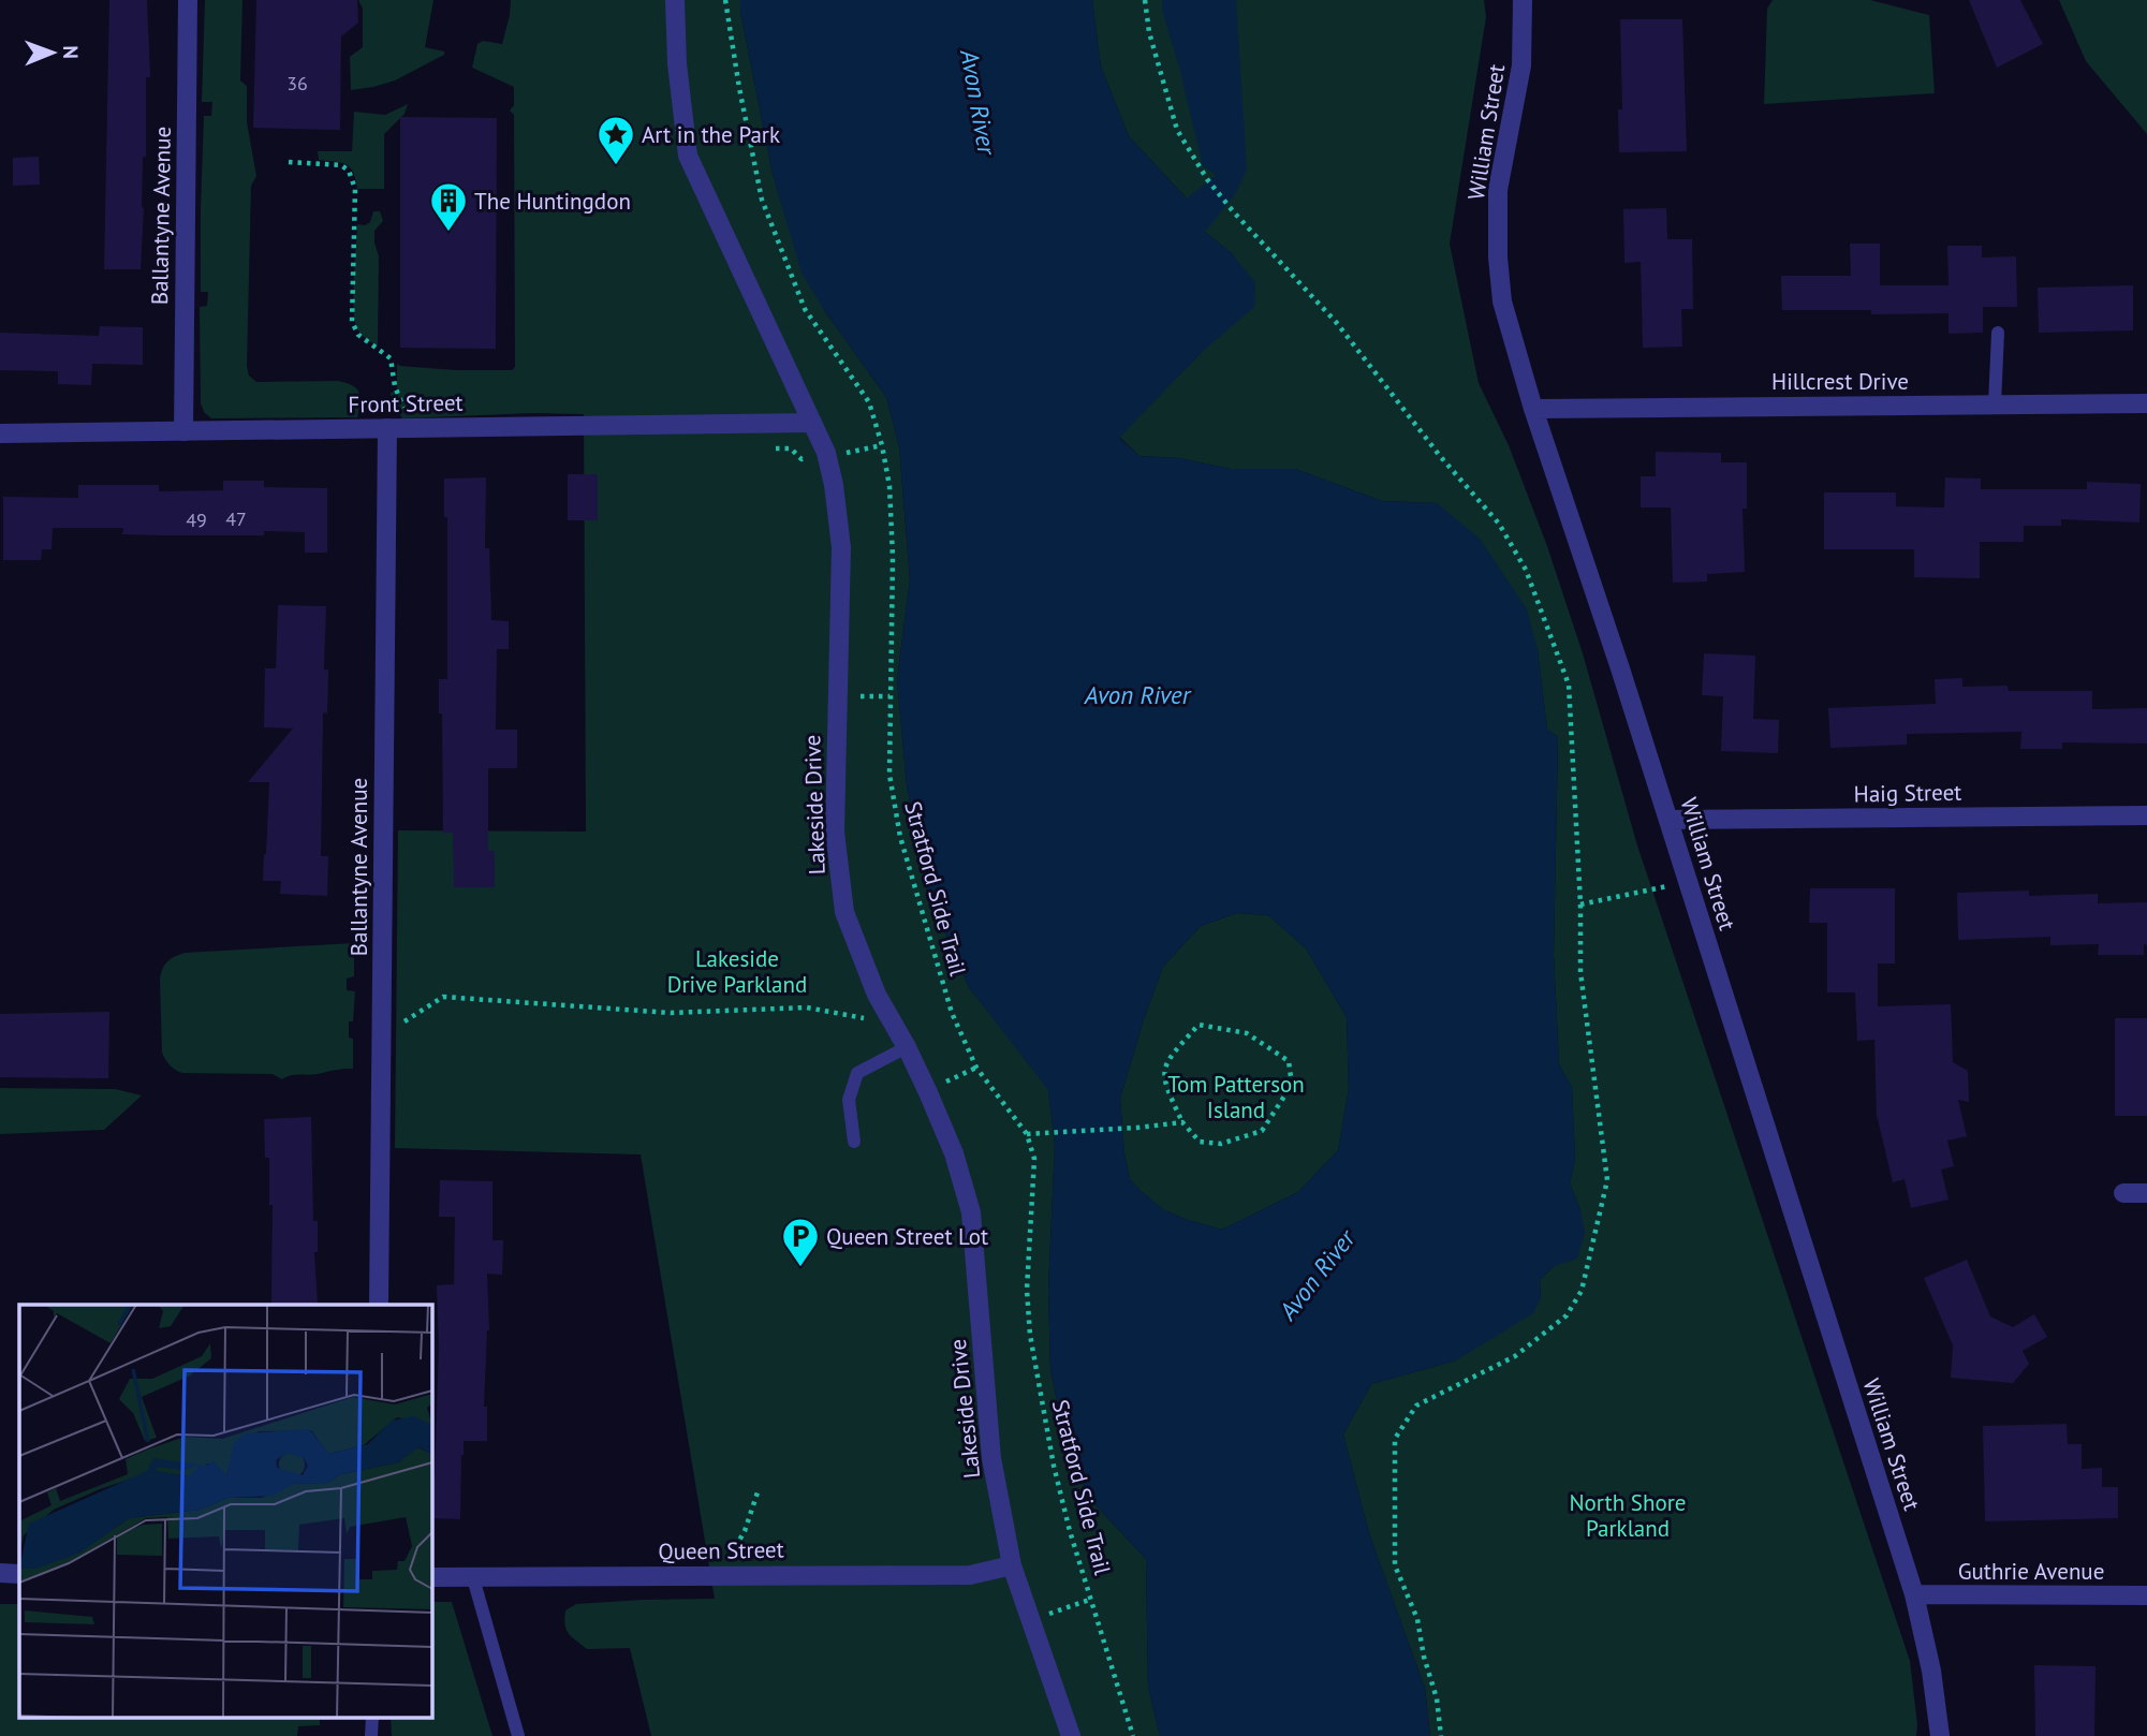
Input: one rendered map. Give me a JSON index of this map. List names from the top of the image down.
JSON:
{
  "streets": {
    "street": [
      "William Street",
      "Ballantyne Avenue",
      "Hillcrest Drive",
      "Front Street",
      "Haig Street",
      "Lakeside Drive",
      "Queen Street",
      "Guthrie Avenue"
    ],
    "path": ["Stratford Side Trail"]
  },
  "crossings": [
    ["William Street", "Hillcrest Drive"],
    ["William Street", "Haig Street"],
    ["William Street", "Guthrie Avenue"],
    ["Ballantyne Avenue", "Front Street"],
    ["Front Street", "Lakeside Drive"],
    ["Lakeside Drive", "Queen Street"]
  ],
  "water": ["Avon River"],
  "parks": ["Lakeside Drive Parkland", "Tom Patterson Island", "North Shore Parkland"],
  "places": {
    "place": ["Art in the Park"],
    "building": ["The Huntingdon"],
    "parking": ["Queen Street Lot"]
  },
  "house_numbers": ["36", "47", "49"],
  "north": "right"
}
